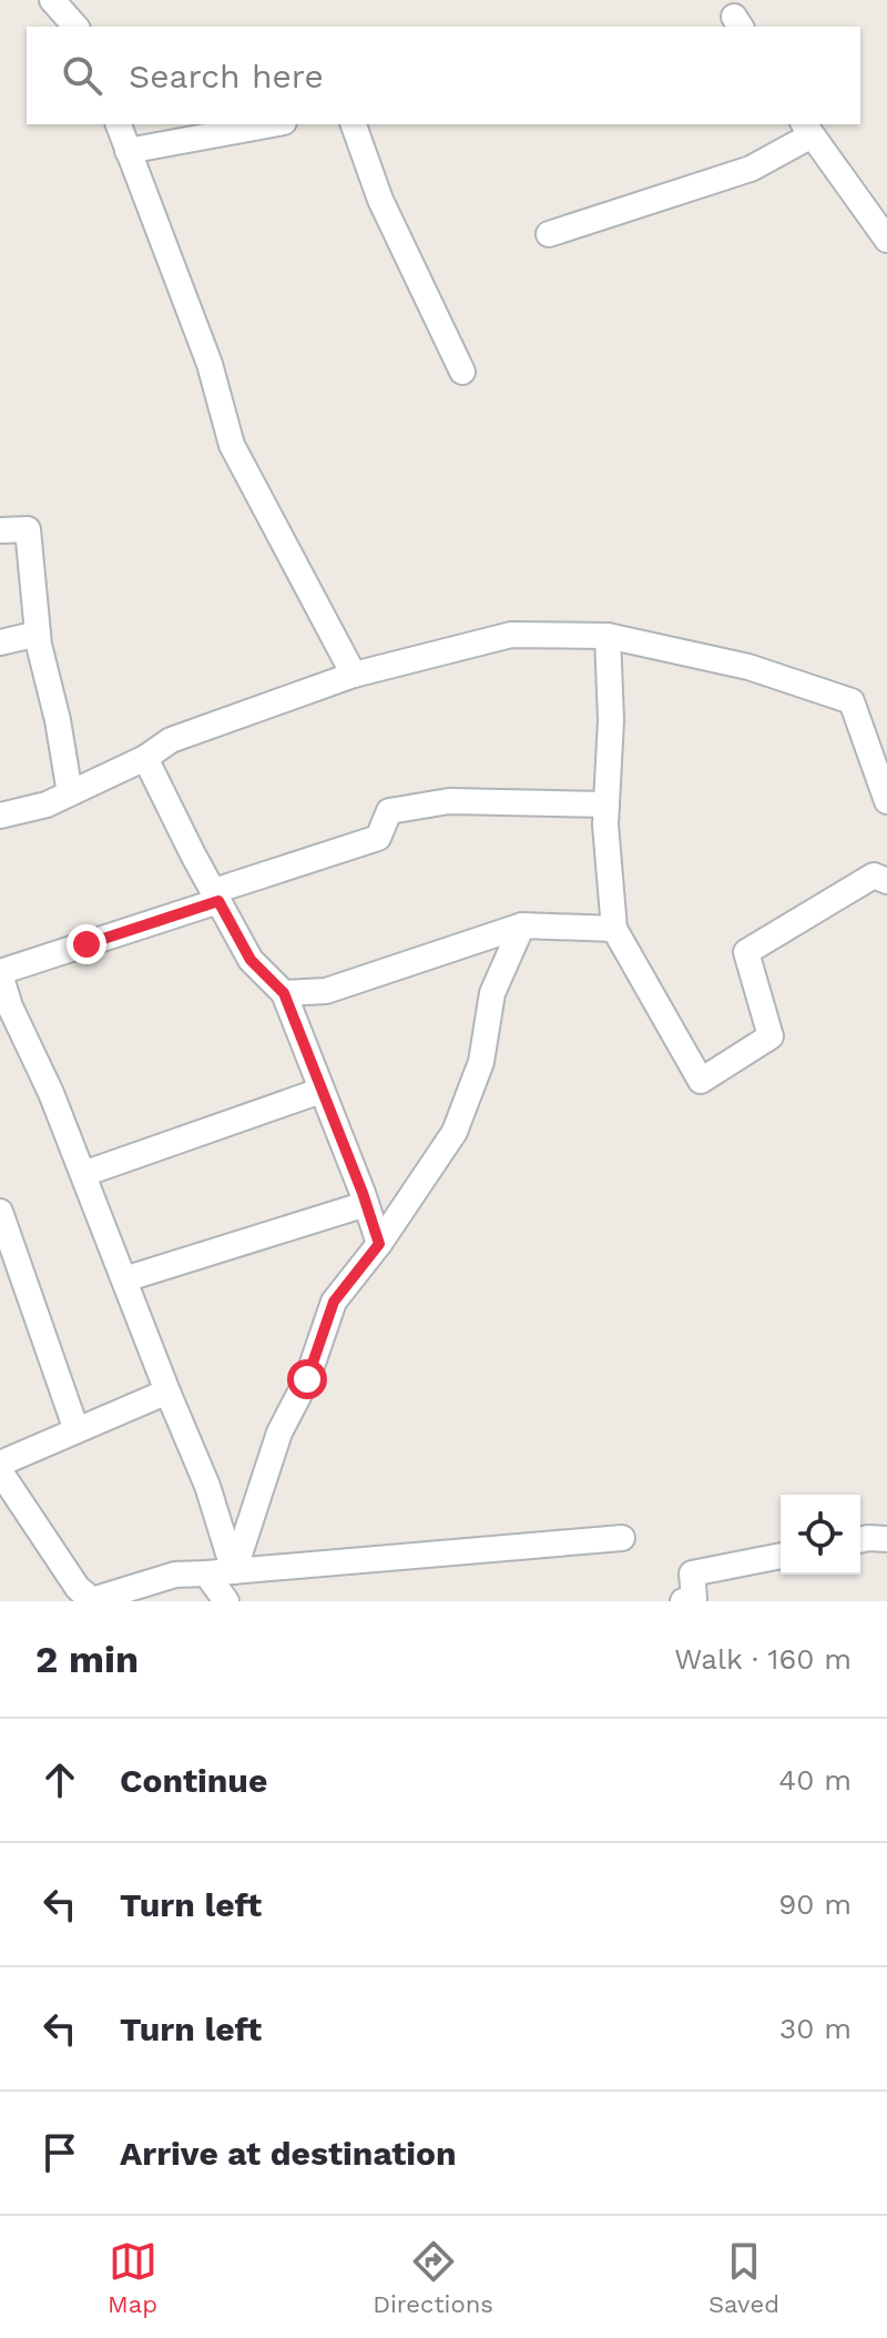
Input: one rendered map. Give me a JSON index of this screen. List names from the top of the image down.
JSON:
{
  "page": {
    "search": "Search here",
    "heading": ["2 min", "Walk · 160 m"],
    "list": [
      ["Continue", "40 m"],
      ["Turn left", "90 m"],
      ["Turn left", "30 m"],
      "Arrive at destination"
    ],
    "nav": ["Map", "Directions", "Saved"]
  }
}
